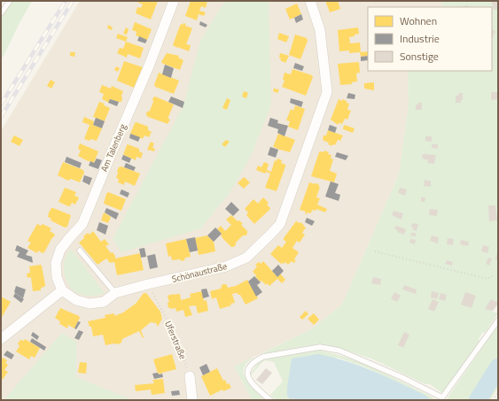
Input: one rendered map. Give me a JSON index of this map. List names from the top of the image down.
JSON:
{
  "streets": {
    "street": ["Am Talenberg", "Schönaustraße"],
    "path": ["Uferstraße"]
  },
  "crossings": [
    ["Am Talenberg", "Schönaustraße"],
    ["Schönaustraße", "Uferstraße"]
  ],
  "legend": ["Wohnen", "Industrie", "Sonstige"]
}
